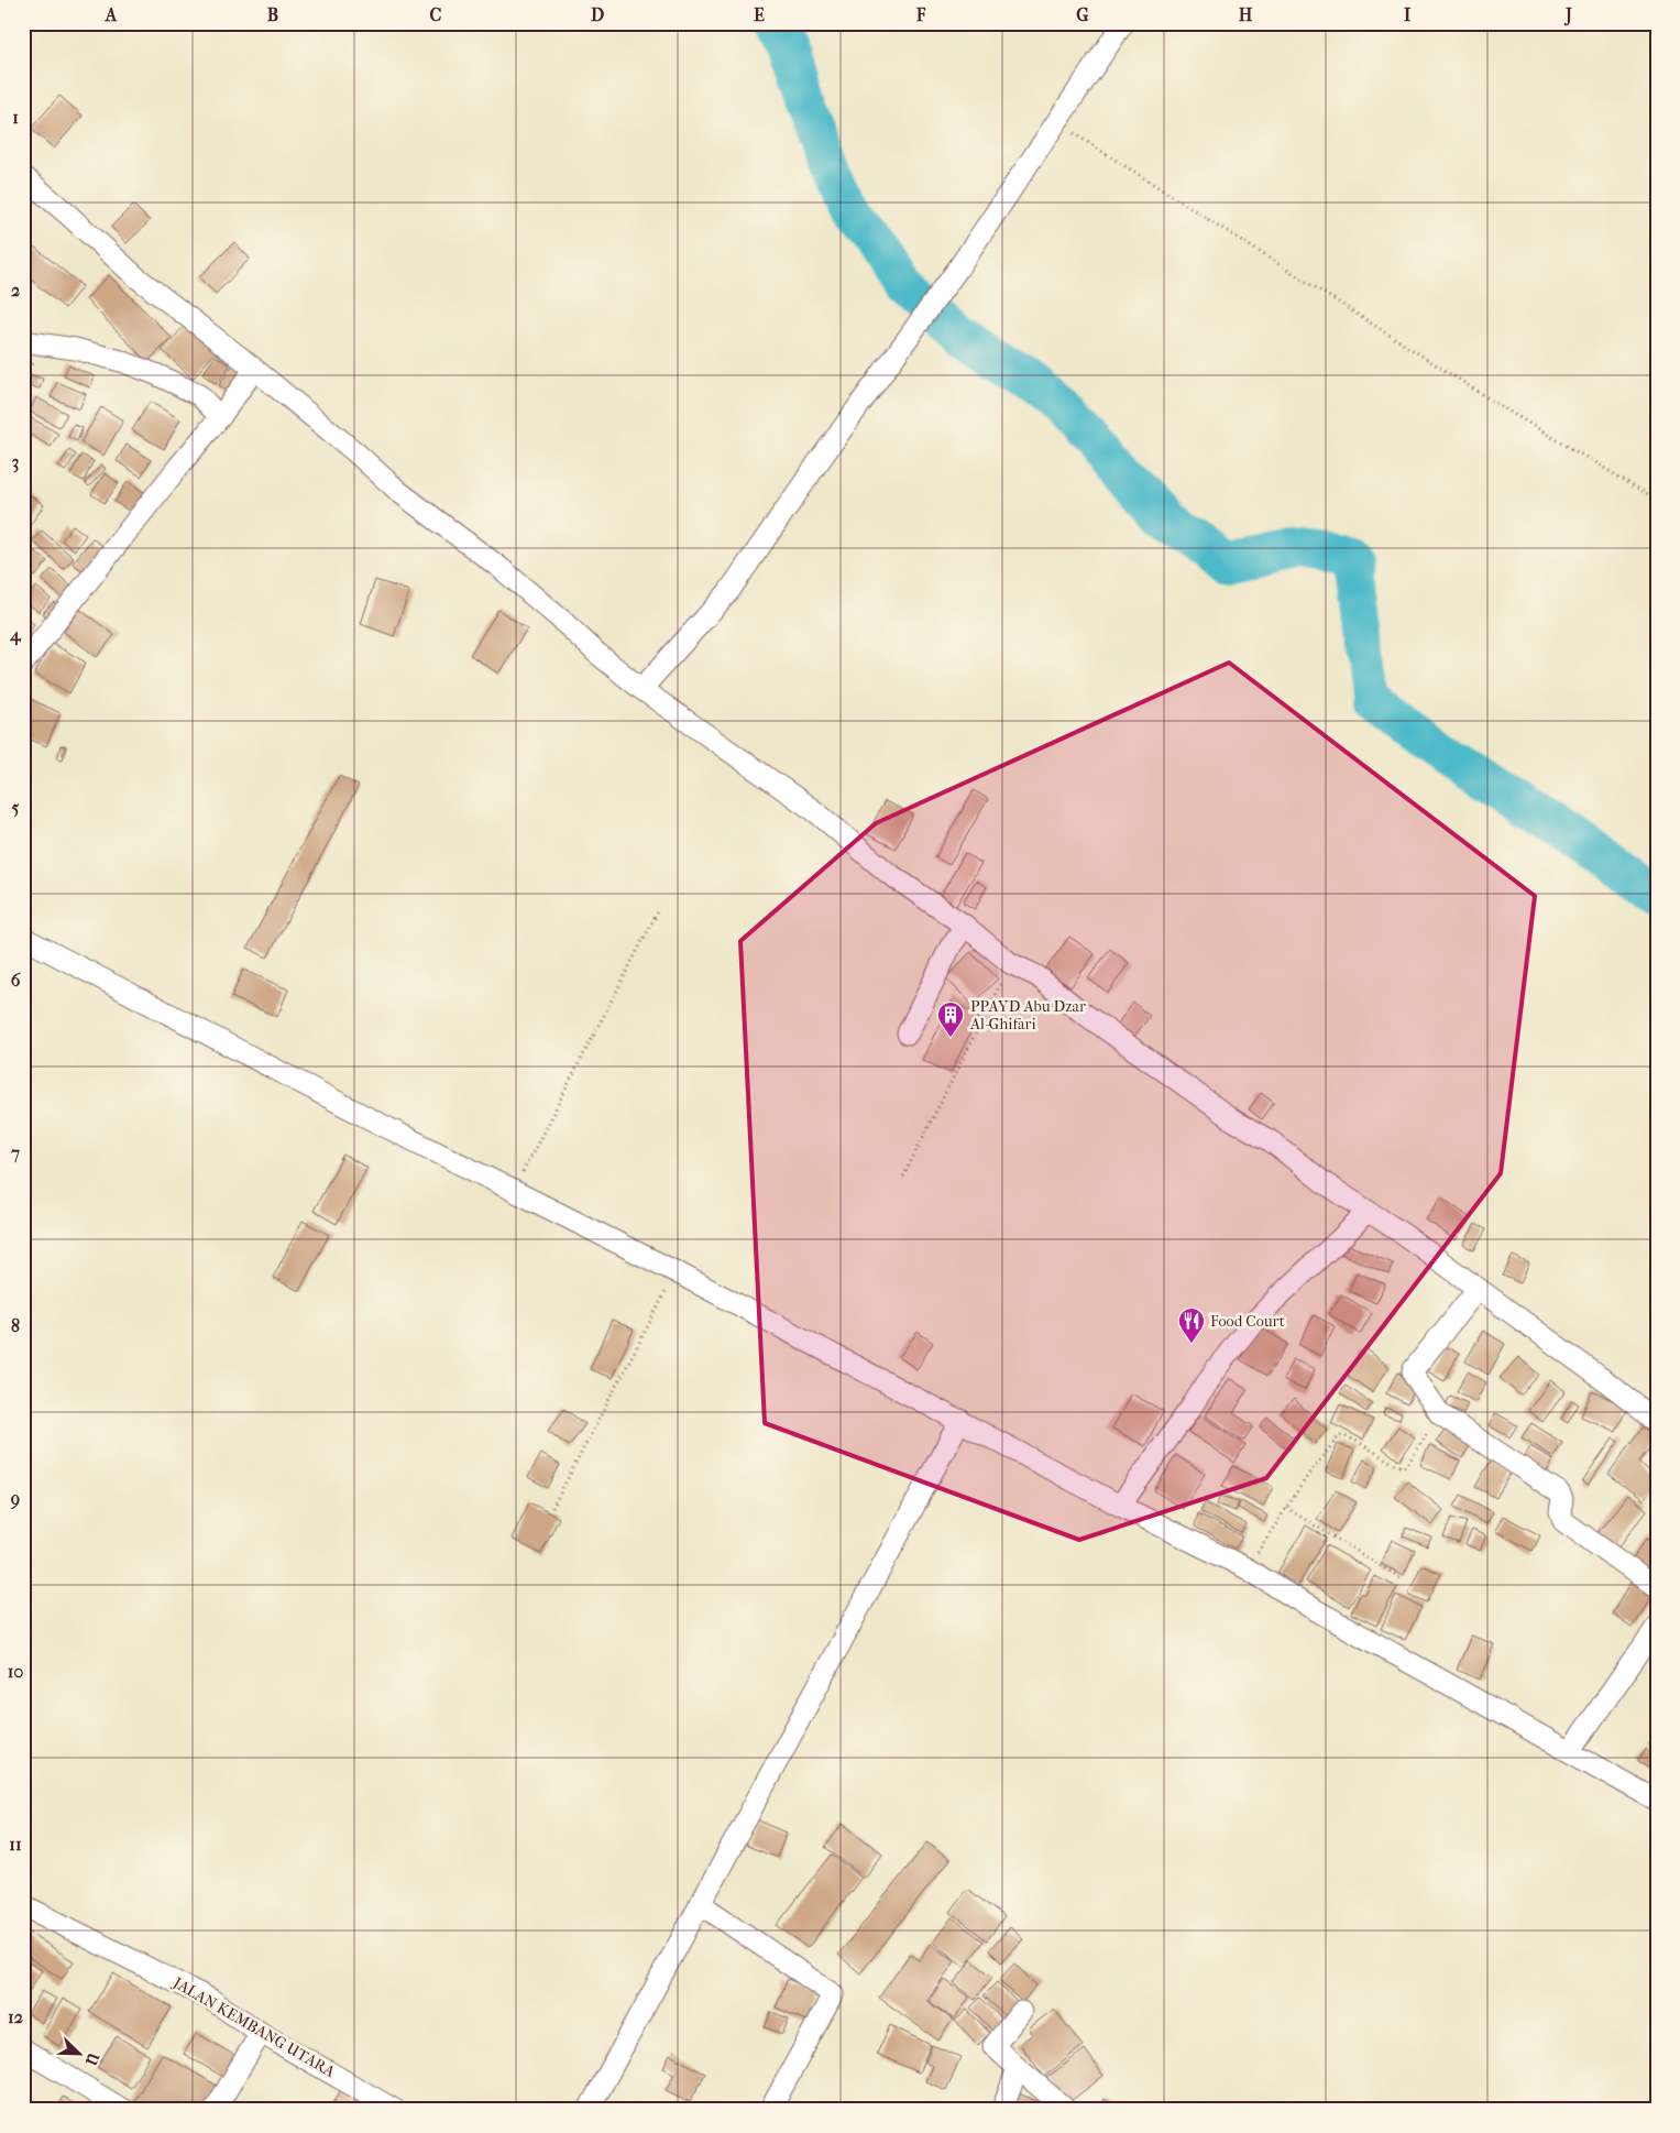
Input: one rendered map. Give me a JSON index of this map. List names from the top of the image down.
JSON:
{
  "streets": {
    "street": ["JALAN KEMBANG UTARA"]
  },
  "places": {
    "building": ["PPAYD Abu Dzar Al-Ghifari"],
    "restaurant": ["Food Court"]
  },
  "north": "bottom right",
  "grid": {
    "columns": [
      "A",
      "B",
      "C",
      "D",
      "E",
      "F",
      "G",
      "H",
      "I",
      "J"
    ],
    "rows": [
      "1",
      "2",
      "3",
      "4",
      "5",
      "6",
      "7",
      "8",
      "9",
      "10",
      "11",
      "12"
    ]
  }
}
